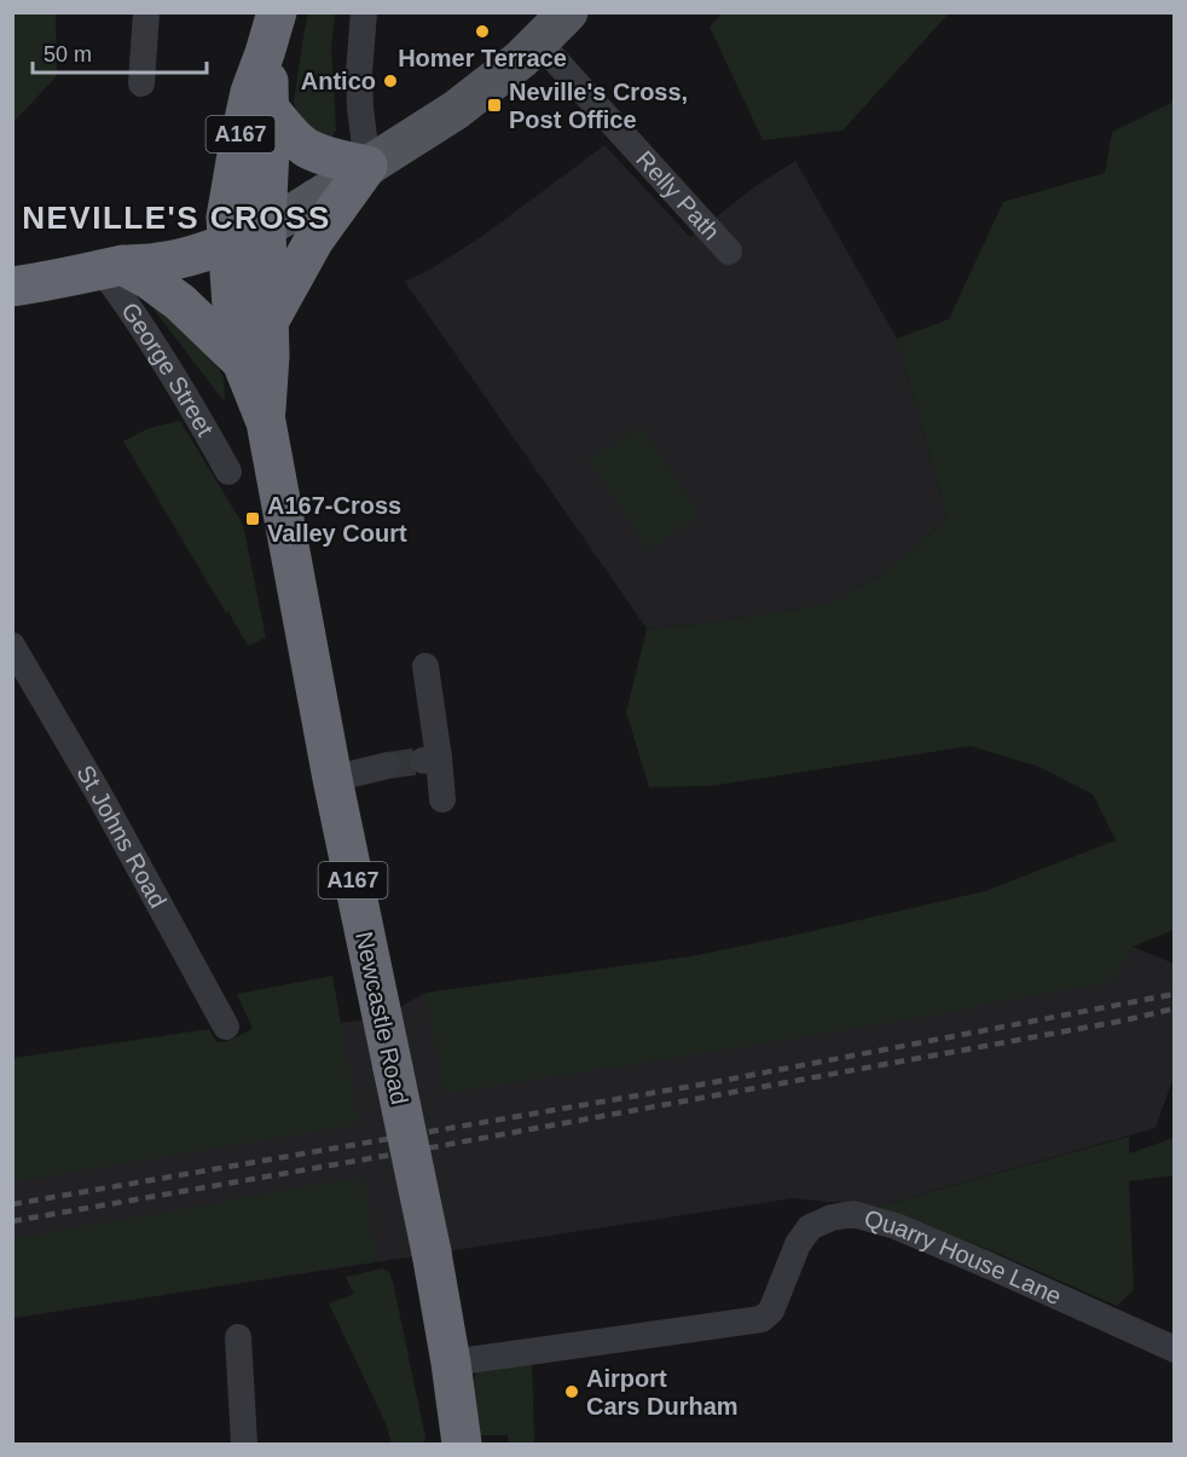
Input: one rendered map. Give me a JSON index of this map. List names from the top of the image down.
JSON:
{
  "streets": {
    "highway": ["A167", "Newcastle Road"],
    "street": [
      "Relly Path",
      "George Street",
      "St Johns Road",
      "Quarry House Lane"
    ]
  },
  "crossings": [
    ["A167", "Newcastle Road"],
    ["Newcastle Road", "Quarry House Lane"]
  ],
  "districts": ["NEVILLE'S CROSS"],
  "places": {
    "other": ["Homer Terrace", "Antico", "Airport Cars Durham"],
    "transit": ["Neville's Cross, Post Office", "A167-Cross Valley Court"]
  },
  "scale_bar": "50 m"
}
